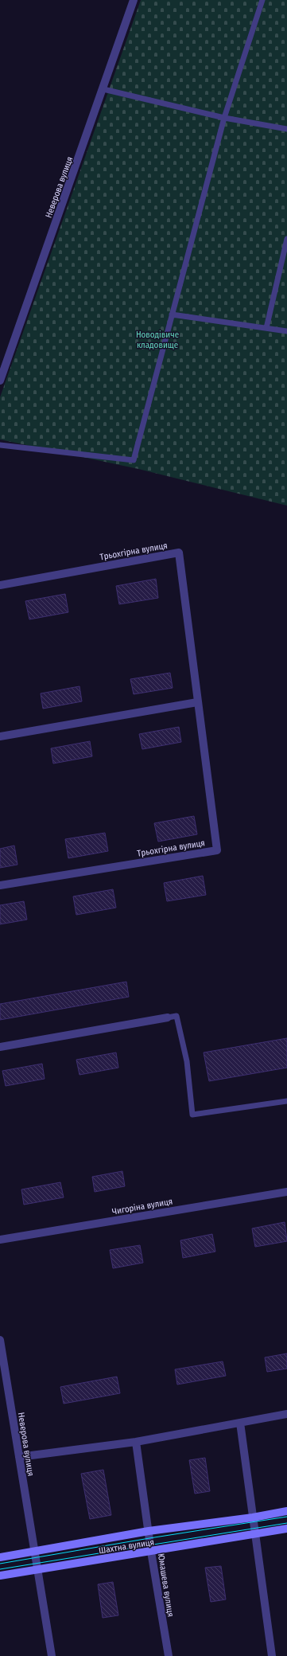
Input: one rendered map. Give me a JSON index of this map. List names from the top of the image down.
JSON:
{
  "streets": {
    "main road": ["Шахтна вулиця"],
    "street": [
      "Неверова вулиця",
      "Трьохгірна вулиця",
      "Чигоріна вулиця",
      "Юмашева вулиця"
    ]
  },
  "crossings": [
    ["Неверова вулиця", "Шахтна вулиця"],
    ["Шахтна вулиця", "Юмашева вулиця"]
  ],
  "parks": ["Новодівиче кладовище"]
}
